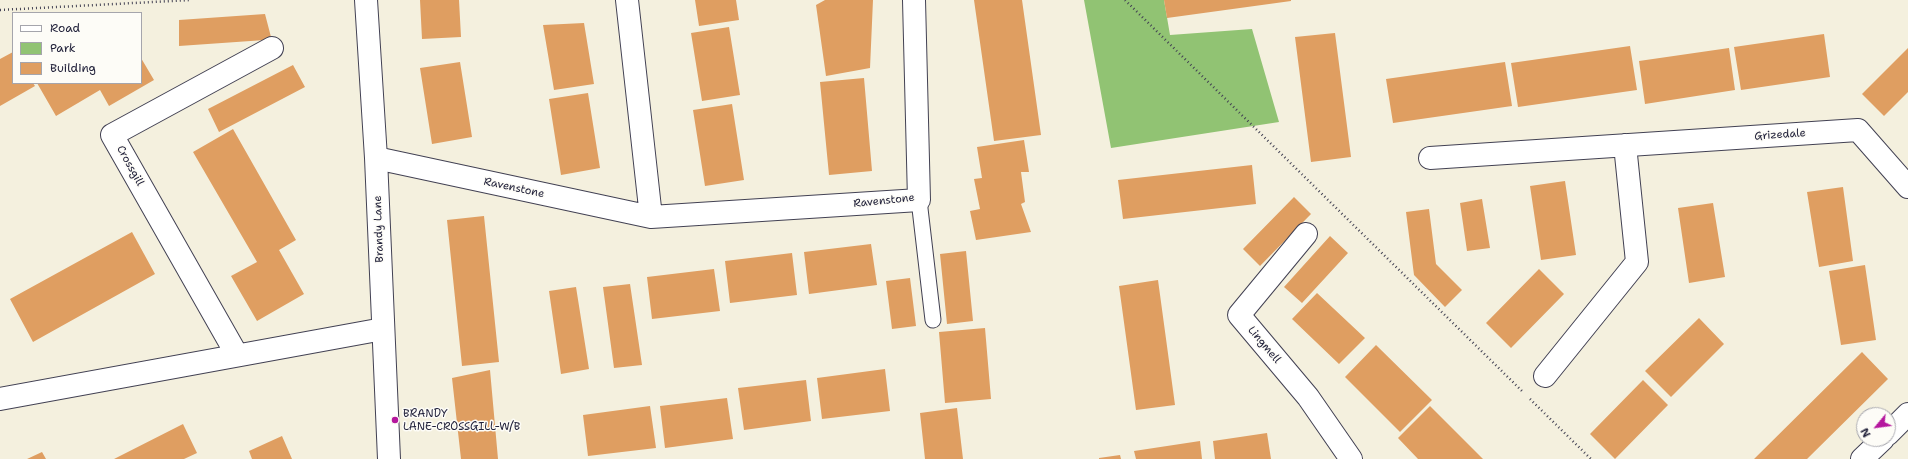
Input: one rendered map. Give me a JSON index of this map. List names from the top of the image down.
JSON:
{
  "streets": {
    "street": [
      "Grizedale",
      "Crossgill",
      "Ravenstone",
      "Brandy Lane",
      "Lingmell"
    ]
  },
  "crossings": [
    ["Ravenstone", "Brandy Lane"]
  ],
  "places": ["BRANDY LANE-CROSSGILL-W/B"],
  "legend": ["Road", "Park", "Building"],
  "north": "bottom left"
}
